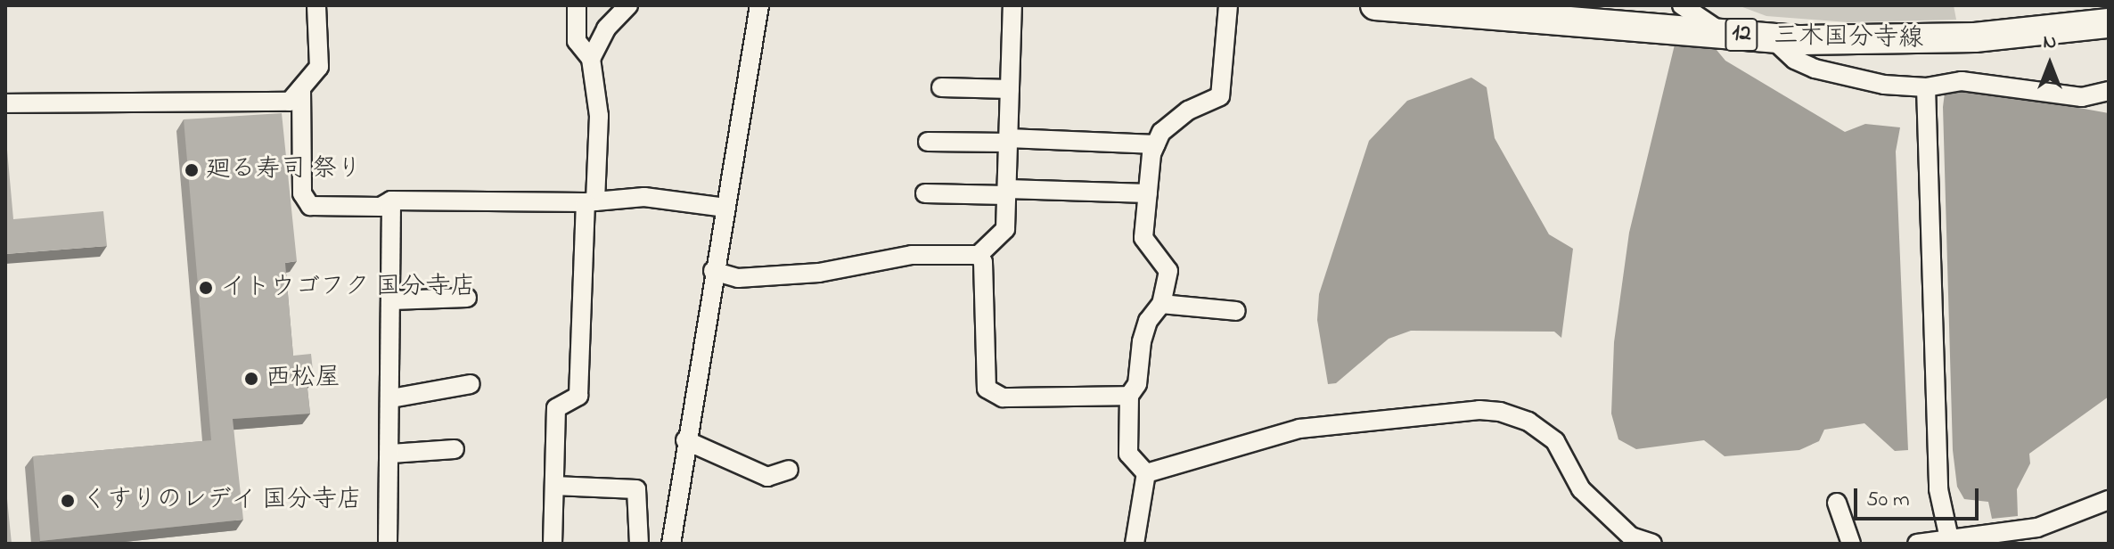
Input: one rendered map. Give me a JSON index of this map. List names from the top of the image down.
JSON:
{
  "streets": {
    "main road": ["12", "三木国分寺線"]
  },
  "places": [
    "廻る寿司 祭り",
    "イトウゴフク 国分寺店",
    "西松屋",
    "くすりのレデイ 国分寺店"
  ],
  "scale_bar": "50 m",
  "north": "top"
}
